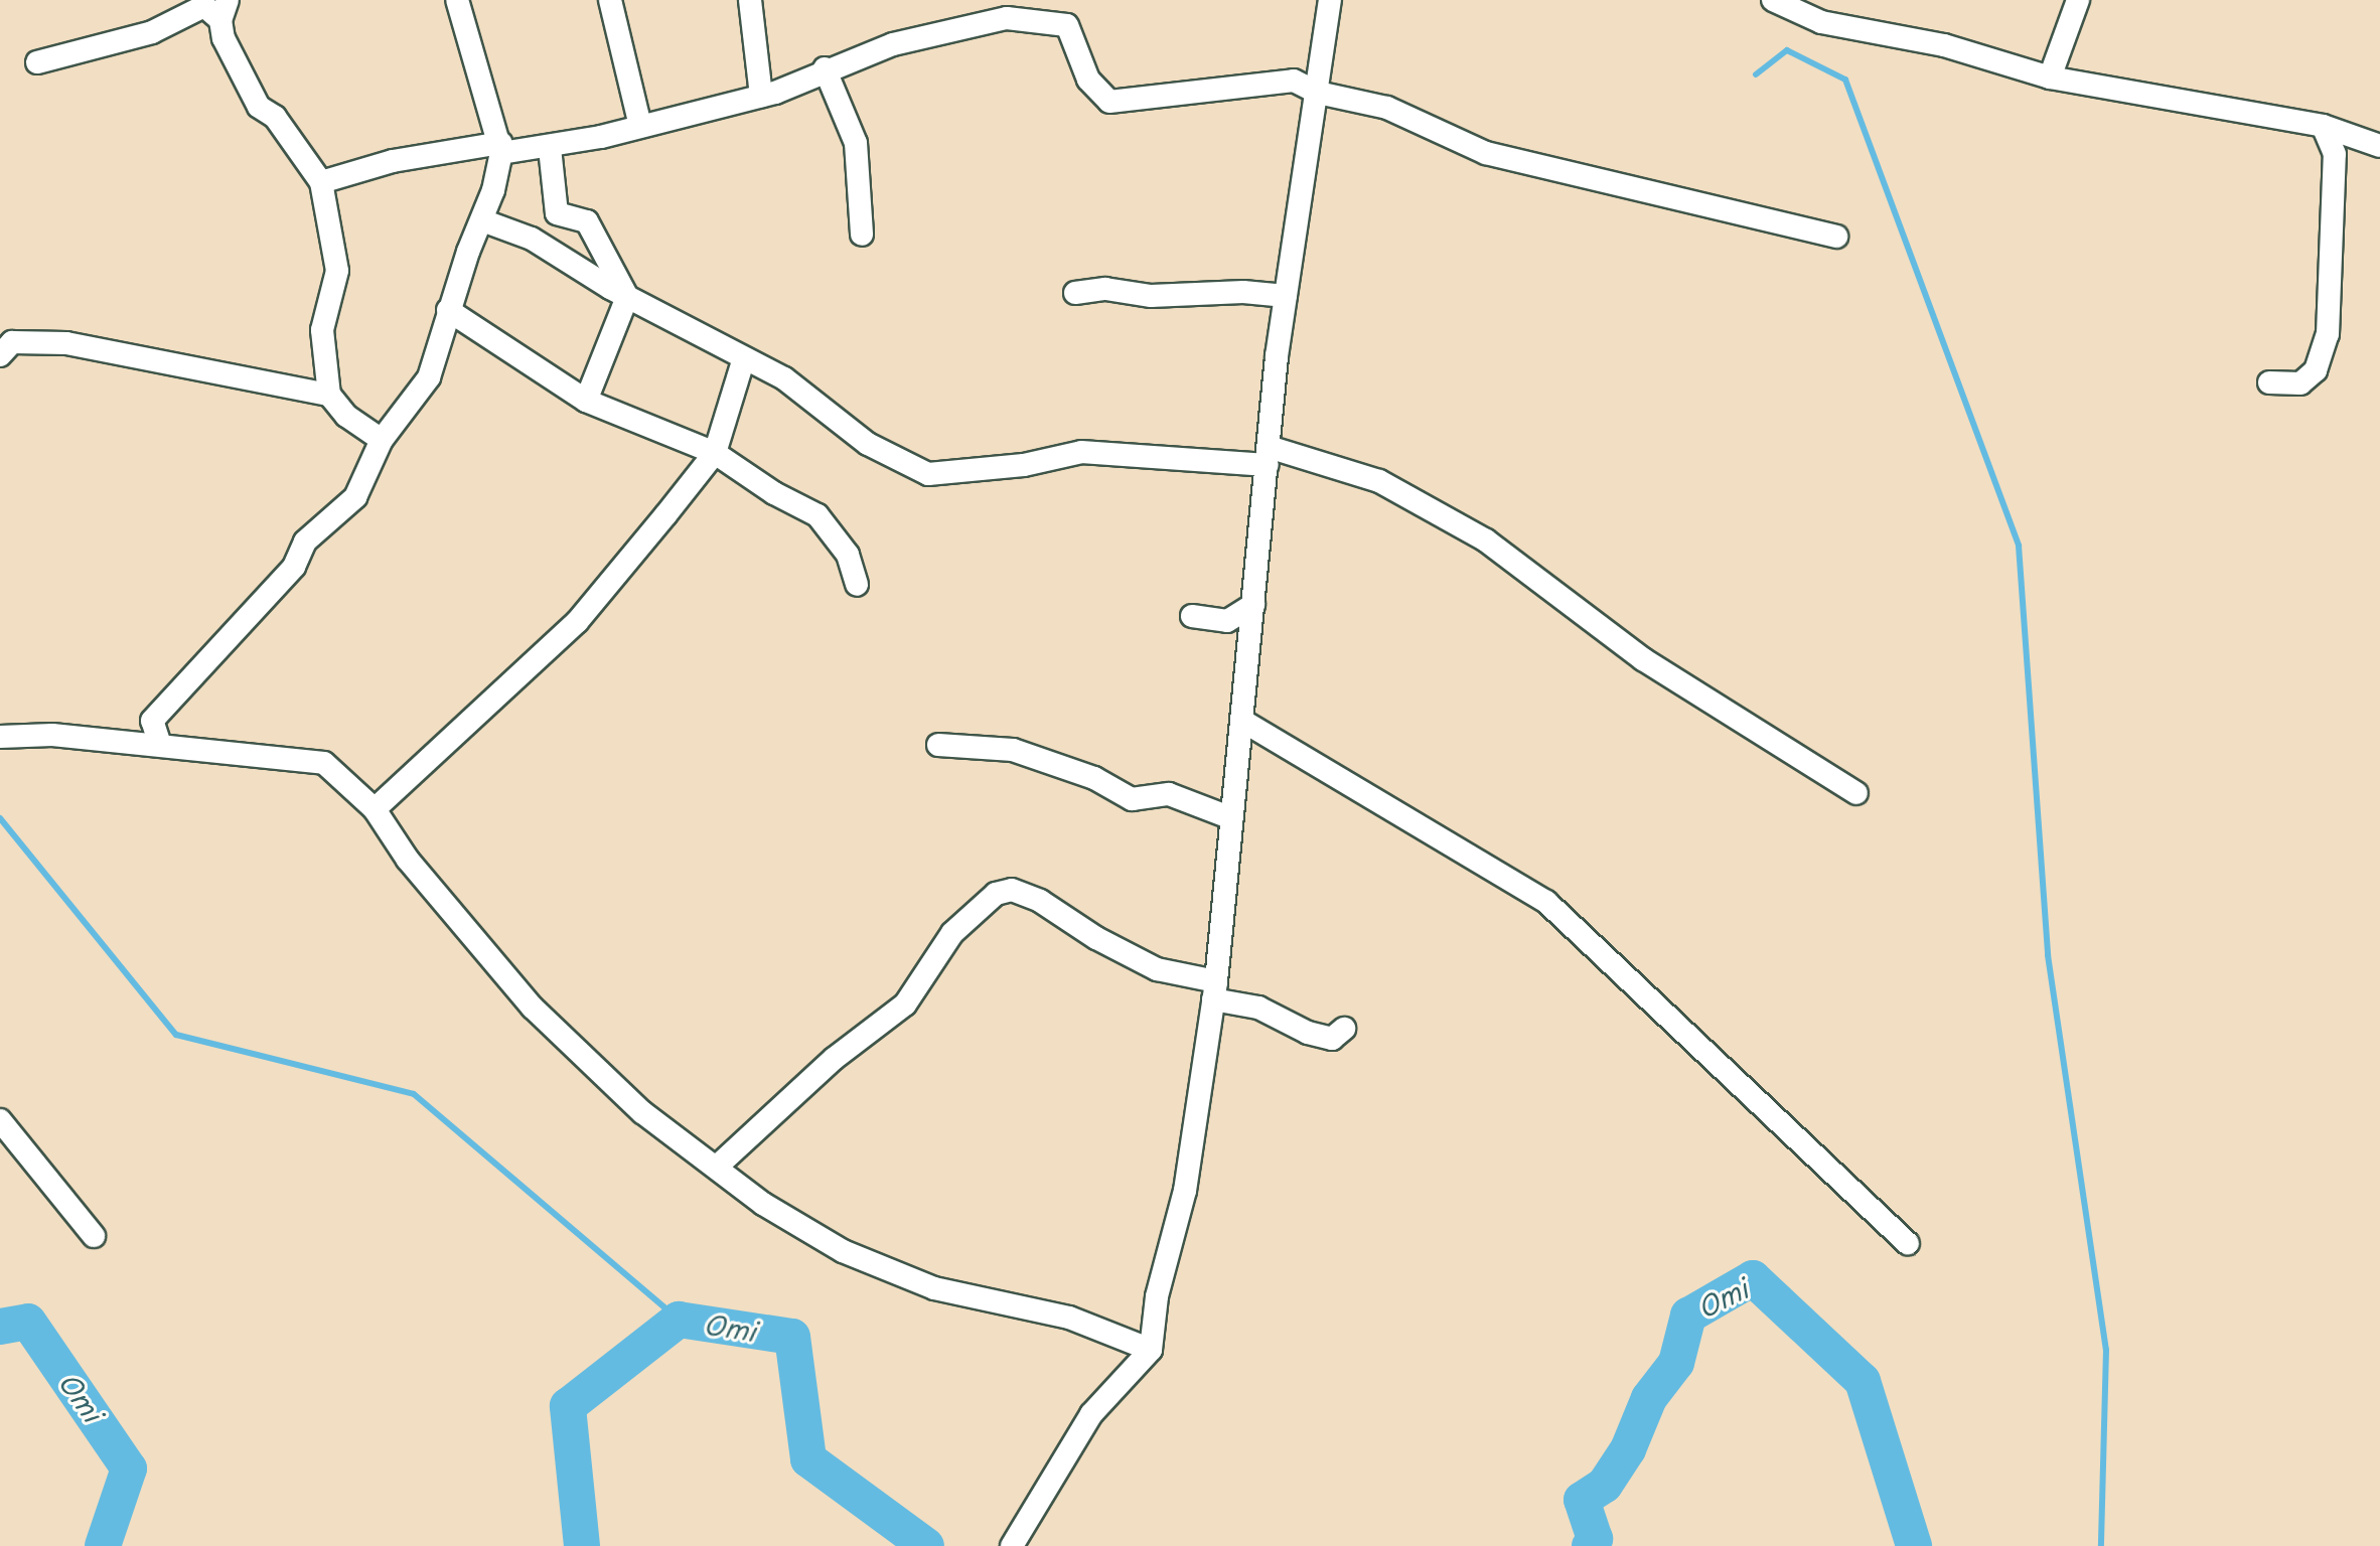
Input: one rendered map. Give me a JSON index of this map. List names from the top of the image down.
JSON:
{
  "water": ["Omi"]
}
